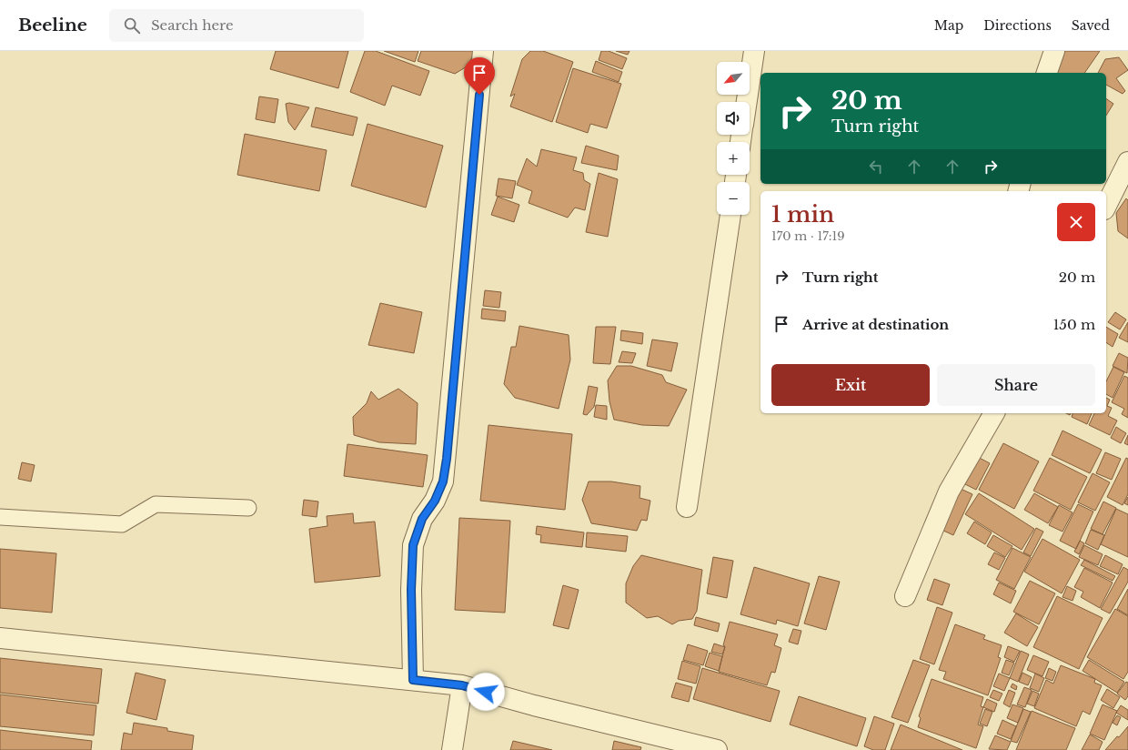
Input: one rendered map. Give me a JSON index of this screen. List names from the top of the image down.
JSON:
{
  "north": "bottom left",
  "page": {
    "header": "Beeline",
    "search": "Search here",
    "nav": ["Map", "Directions", "Saved"],
    "map_buttons": ["+", "−"],
    "turn": ["20 m", "Turn right"],
    "heading": ["1 min", "170 m · 17:19"],
    "list": [
      {
        "name": "Turn right",
        "value": "20 m"
      },
      {
        "name": "Arrive at destination",
        "value": "150 m"
      }
    ],
    "buttons": ["Exit", "Share"]
  }
}
